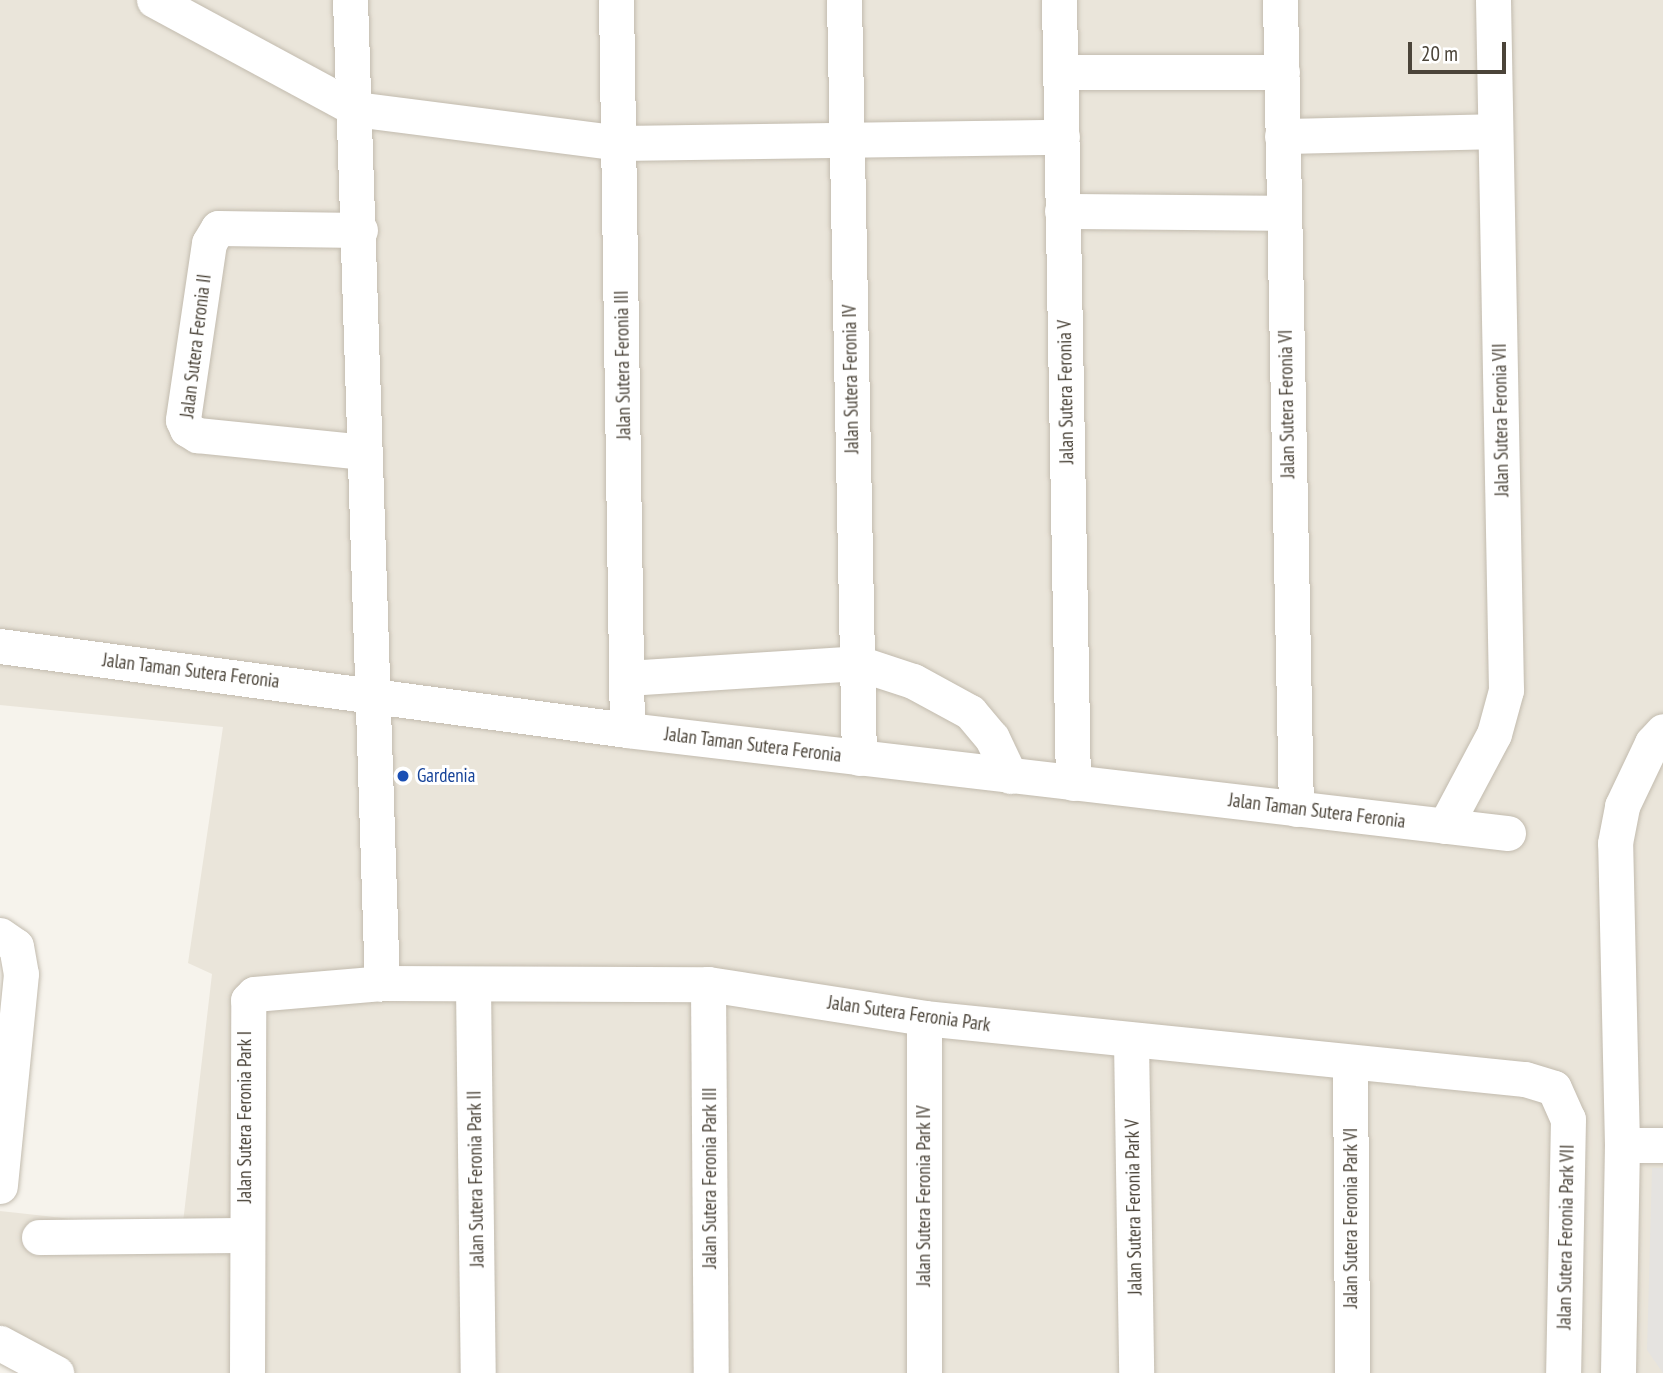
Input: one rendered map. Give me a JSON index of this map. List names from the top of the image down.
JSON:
{
  "streets": {
    "street": [
      "Jalan Sutera Feronia II",
      "Jalan Sutera Feronia III",
      "Jalan Sutera Feronia IV",
      "Jalan Sutera Feronia V",
      "Jalan Sutera Feronia VI",
      "Jalan Sutera Feronia VII",
      "Jalan Taman Sutera Feronia",
      "Jalan Sutera Feronia Park",
      "Jalan Sutera Feronia Park I",
      "Jalan Sutera Feronia Park III",
      "Jalan Sutera Feronia Park II",
      "Jalan Sutera Feronia Park IV",
      "Jalan Sutera Feronia Park V",
      "Jalan Sutera Feronia Park VI",
      "Jalan Sutera Feronia Park VII"
    ]
  },
  "crossings": [
    ["Jalan Sutera Feronia III", "Jalan Taman Sutera Feronia"],
    ["Jalan Sutera Feronia IV", "Jalan Taman Sutera Feronia"],
    ["Jalan Sutera Feronia V", "Jalan Taman Sutera Feronia"],
    ["Jalan Sutera Feronia VI", "Jalan Taman Sutera Feronia"],
    ["Jalan Sutera Feronia VII", "Jalan Taman Sutera Feronia"],
    ["Jalan Sutera Feronia Park", "Jalan Sutera Feronia Park I"],
    ["Jalan Sutera Feronia Park", "Jalan Sutera Feronia Park III"],
    ["Jalan Sutera Feronia Park", "Jalan Sutera Feronia Park II"],
    ["Jalan Sutera Feronia Park", "Jalan Sutera Feronia Park IV"],
    ["Jalan Sutera Feronia Park", "Jalan Sutera Feronia Park V"],
    ["Jalan Sutera Feronia Park", "Jalan Sutera Feronia Park VI"],
    ["Jalan Sutera Feronia Park", "Jalan Sutera Feronia Park VII"]
  ],
  "places": ["Gardenia"],
  "scale_bar": "20 m"
}
